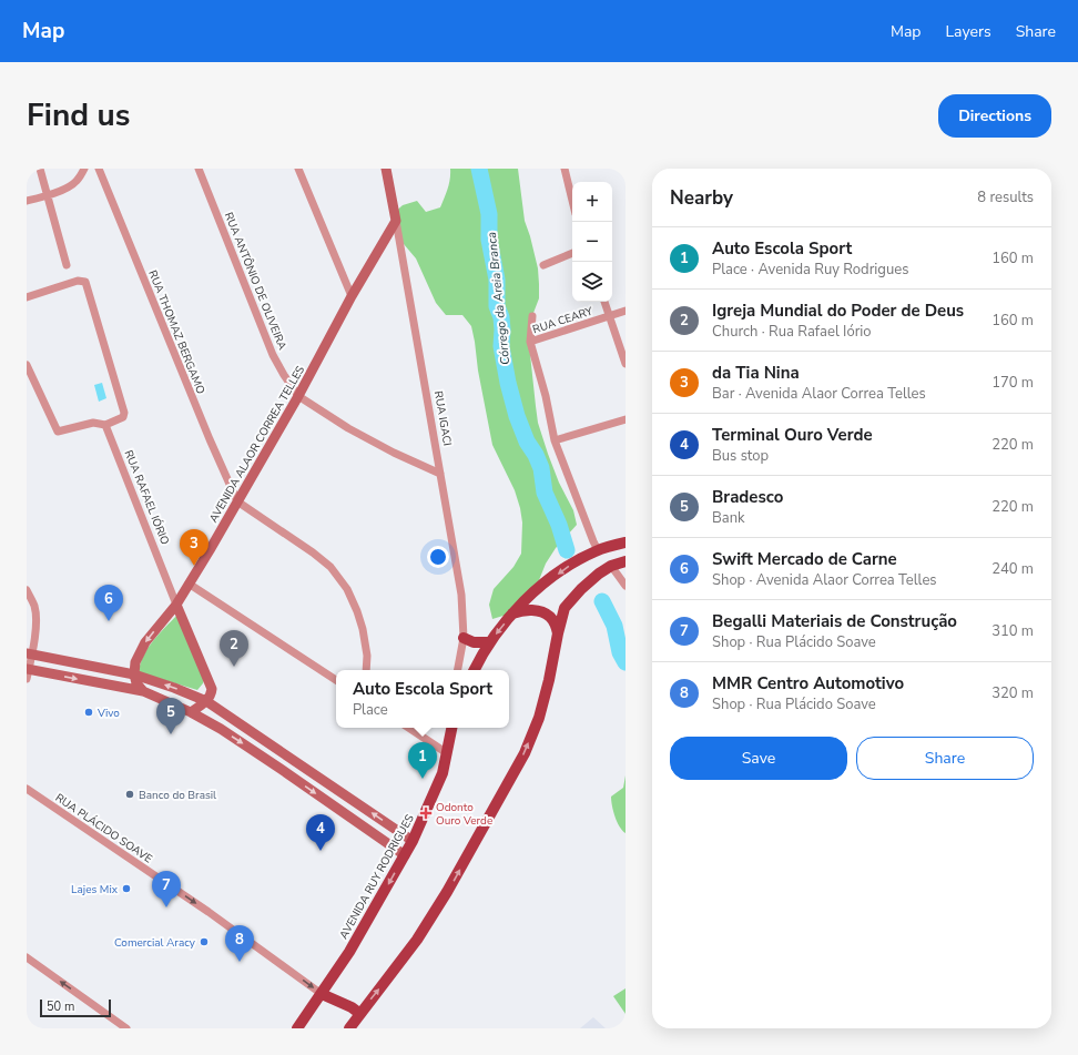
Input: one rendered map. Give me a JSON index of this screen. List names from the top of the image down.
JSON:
{
  "streets": {
    "main road": [
      "RUA IGACI",
      "AVENIDA ALAOR CORREA TELLES",
      "RUA RAFAEL IÓRIO",
      "AVENIDA RUY RODRIGUES"
    ],
    "street": [
      "RUA ANTÔNIO DE OLIVEIRA",
      "RUA CEARY",
      "RUA THOMAZ BERGAMO",
      "RUA PLÁCIDO SOAVE"
    ]
  },
  "crossings": [
    ["RUA ANTÔNIO DE OLIVEIRA", "RUA IGACI"],
    ["RUA ANTÔNIO DE OLIVEIRA", "AVENIDA ALAOR CORREA TELLES"],
    ["RUA THOMAZ BERGAMO", "AVENIDA ALAOR CORREA TELLES"],
    ["RUA IGACI", "AVENIDA ALAOR CORREA TELLES"],
    ["AVENIDA ALAOR CORREA TELLES", "RUA RAFAEL IÓRIO"],
    ["RUA PLÁCIDO SOAVE", "AVENIDA RUY RODRIGUES"]
  ],
  "one_way": ["RUA PLÁCIDO SOAVE"],
  "water": ["Córrego da Areia Branca"],
  "places": {
    "other": [
      "Vivo",
      "Banco do Brasil",
      "Lajes Mix",
      "Comercial Aracy"
    ],
    "health": ["Odonto Ouro Verde"]
  },
  "scale_bar": "50 m",
  "page": {
    "header": "Map",
    "nav": ["Map", "Layers", "Share"],
    "title": "Find us",
    "buttons": [
      "Directions",
      ["Save", "Share"]
    ],
    "heading": ["Nearby", "8 results"],
    "map_buttons": ["+", "−"],
    "list": [
      {
        "mark": "1",
        "name": "Auto Escola Sport",
        "note": "Place · Avenida Ruy Rodrigues",
        "value": "160 m"
      },
      {
        "mark": "2",
        "name": "Igreja Mundial do Poder de Deus",
        "note": "Church · Rua Rafael Iório",
        "value": "160 m"
      },
      {
        "mark": "3",
        "name": "da Tia Nina",
        "note": "Bar · Avenida Alaor Correa Telles",
        "value": "170 m"
      },
      {
        "mark": "4",
        "name": "Terminal Ouro Verde",
        "note": "Bus stop",
        "value": "220 m"
      },
      {
        "mark": "5",
        "name": "Bradesco",
        "note": "Bank",
        "value": "220 m"
      },
      {
        "mark": "6",
        "name": "Swift Mercado de Carne",
        "note": "Shop · Avenida Alaor Correa Telles",
        "value": "240 m"
      },
      {
        "mark": "7",
        "name": "Begalli Materiais de Construção",
        "note": "Shop · Rua Plácido Soave",
        "value": "310 m"
      },
      {
        "mark": "8",
        "name": "MMR Centro Automotivo",
        "note": "Shop · Rua Plácido Soave",
        "value": "320 m"
      }
    ],
    "pins": [
      "3",
      "6",
      "2",
      "5",
      "1",
      "4",
      "7",
      "8"
    ],
    "popup": ["Auto Escola Sport", "Place"],
    "scale": "50 m"
  }
}
